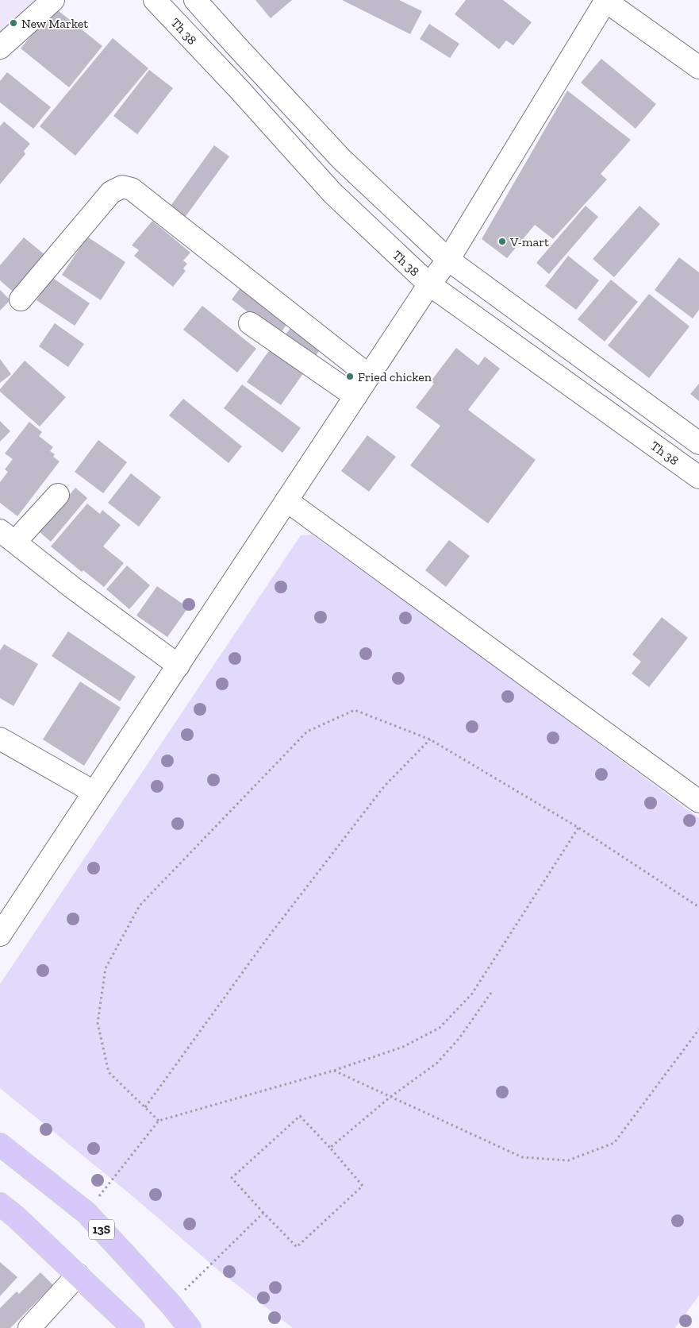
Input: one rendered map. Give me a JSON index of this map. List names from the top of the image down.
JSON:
{
  "streets": {
    "highway": ["13S"],
    "street": ["Th 38"]
  },
  "places": ["New Market", "V-mart", "Fried chicken"]
}
